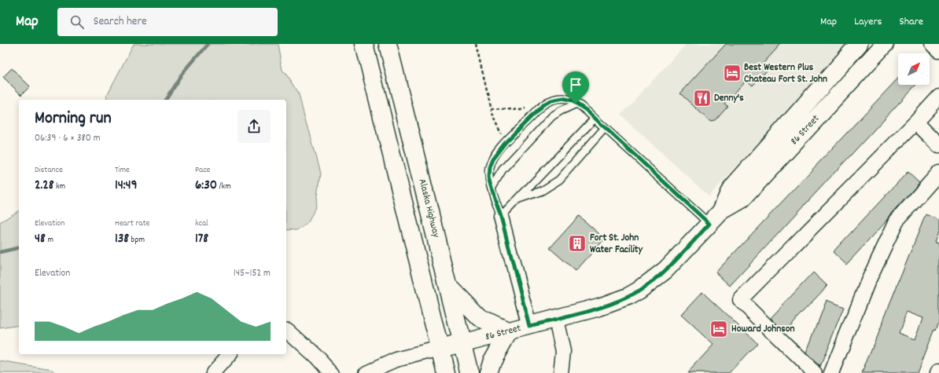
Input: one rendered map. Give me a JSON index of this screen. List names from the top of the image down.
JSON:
{
  "streets": {
    "main road": ["86 Street", "Alaska Highway"]
  },
  "crossings": [
    ["86 Street", "Alaska Highway"]
  ],
  "places": {
    "hotel": ["Best Western Plus Chateau Fort St. John", "Howard Johnson"],
    "restaurant": ["Denny's"],
    "building": ["Fort St. John Water Facility"]
  },
  "north": "top right",
  "page": {
    "header": "Map",
    "search": "Search here",
    "nav": ["Map", "Layers", "Share"],
    "heading": ["Morning run", "06:39 · 6 × 380 m"],
    "stats": [
      ["Distance", "2.28 km"],
      ["Time", "14:49"],
      ["Pace", "6:30 /km"],
      ["Elevation", "48 m"],
      ["Heart rate", "138 bpm"],
      ["kcal", "178"]
    ],
    "chart": ["Elevation", "145–152 m"]
  }
}
